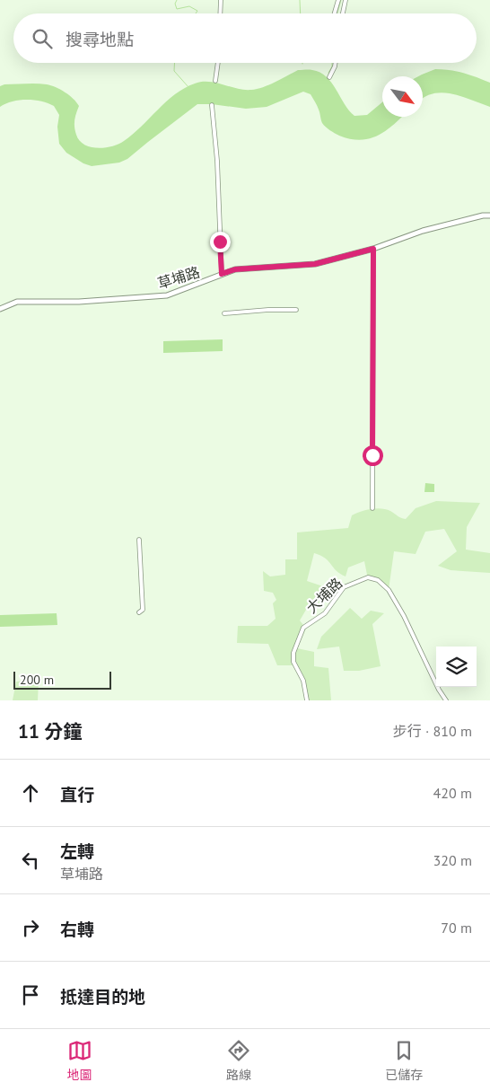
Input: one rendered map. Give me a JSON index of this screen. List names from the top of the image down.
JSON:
{
  "streets": {
    "street": ["草埔路", "大埔路"]
  },
  "scale_bar": "200 m",
  "north": "bottom right",
  "page": {
    "search": "搜尋地點",
    "scale": "200 m",
    "heading": ["11 分鐘", "步行 · 810 m"],
    "list": [
      ["直行", "420 m"],
      ["左轉", "草埔路", "320 m"],
      ["右轉", "70 m"],
      "抵達目的地"
    ],
    "nav": ["地圖", "路線", "已儲存"]
  }
}
